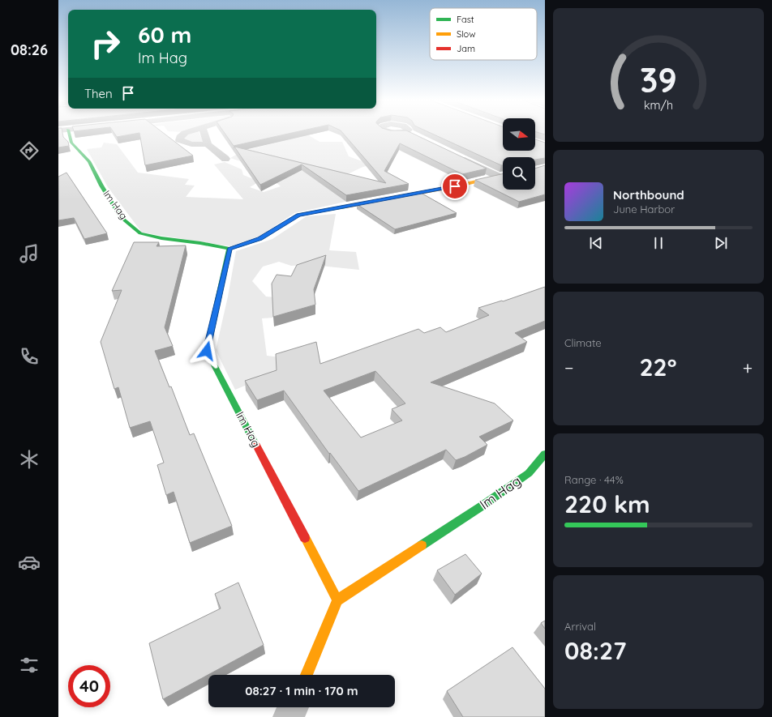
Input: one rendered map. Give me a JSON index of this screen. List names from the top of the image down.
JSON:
{
  "streets": {
    "street": ["Im Hag"]
  },
  "legend": ["Fast", "Slow", "Jam"],
  "north": "right",
  "page": {
    "tabs": "08:26",
    "turn": ["60 m", "Im Hag"],
    "then": "Then",
    "song": ["Northbound", "June Harbor"],
    "tile": [
      "Climate",
      ["Range · 44%", "220 km"],
      ["Arrival", "08:27"]
    ],
    "heat": ["−", "22°", "+"],
    "limit": "40",
    "trip": "08:27 · 1 min · 170 m",
    "gauge": ["39", "km/h"]
  }
}
